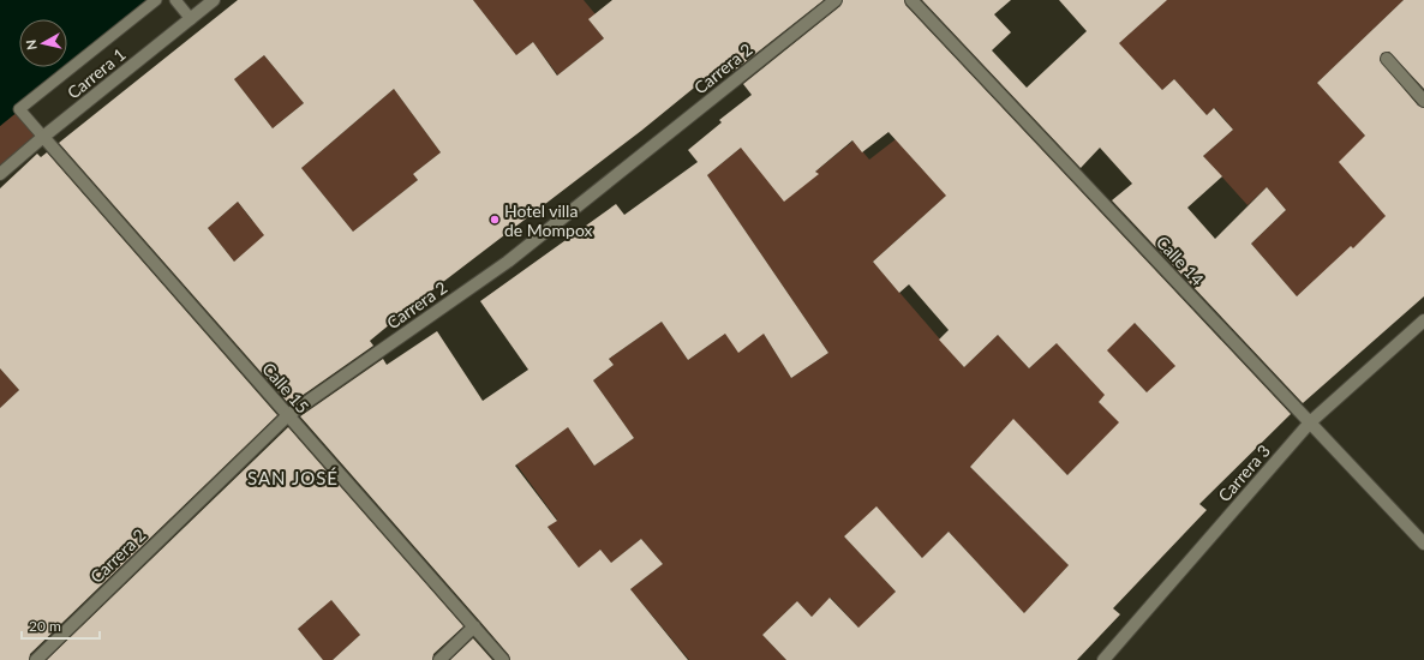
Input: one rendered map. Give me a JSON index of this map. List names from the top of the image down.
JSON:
{
  "streets": {
    "street": [
      "Carrera 2",
      "Carrera 1",
      "Calle 14",
      "Calle 15",
      "Carrera 3"
    ]
  },
  "crossings": [
    ["Carrera 2", "Calle 15"],
    ["Carrera 1", "Calle 15"],
    ["Calle 14", "Carrera 3"]
  ],
  "districts": ["SAN JOSÉ"],
  "places": ["Hotel villa de Mompox"],
  "scale_bar": "20 m",
  "north": "left"
}
